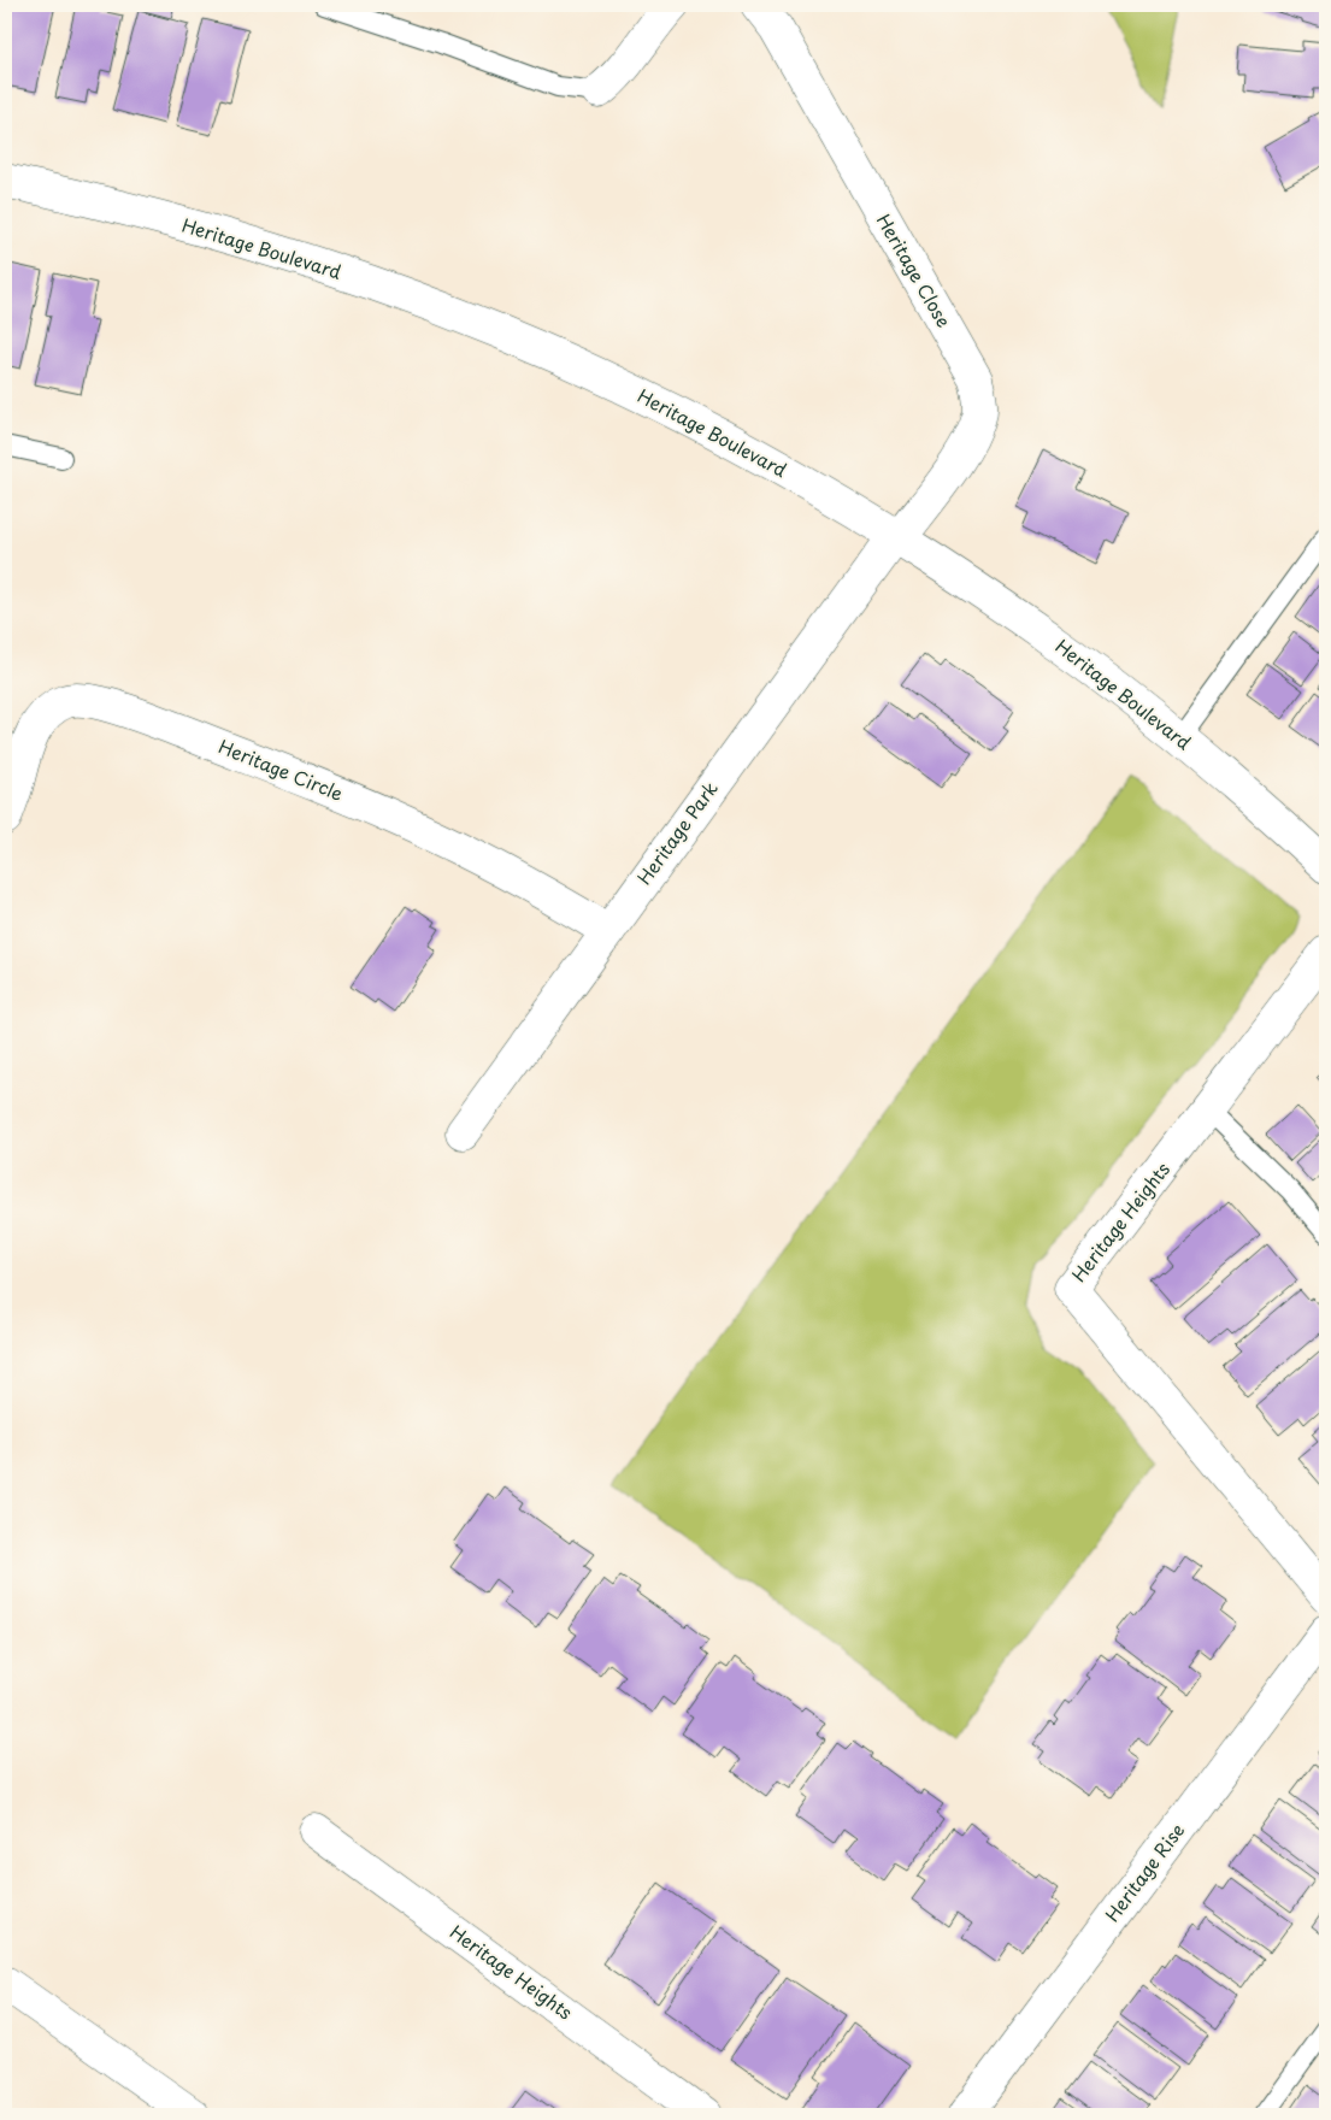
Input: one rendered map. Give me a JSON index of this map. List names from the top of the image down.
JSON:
{
  "streets": {
    "street": [
      "Heritage Boulevard",
      "Heritage Close",
      "Heritage Circle",
      "Heritage Park",
      "Heritage Heights",
      "Heritage Rise"
    ]
  },
  "crossings": [
    ["Heritage Boulevard", "Heritage Close"],
    ["Heritage Boulevard", "Heritage Park"],
    ["Heritage Close", "Heritage Park"],
    ["Heritage Circle", "Heritage Park"]
  ]
}
